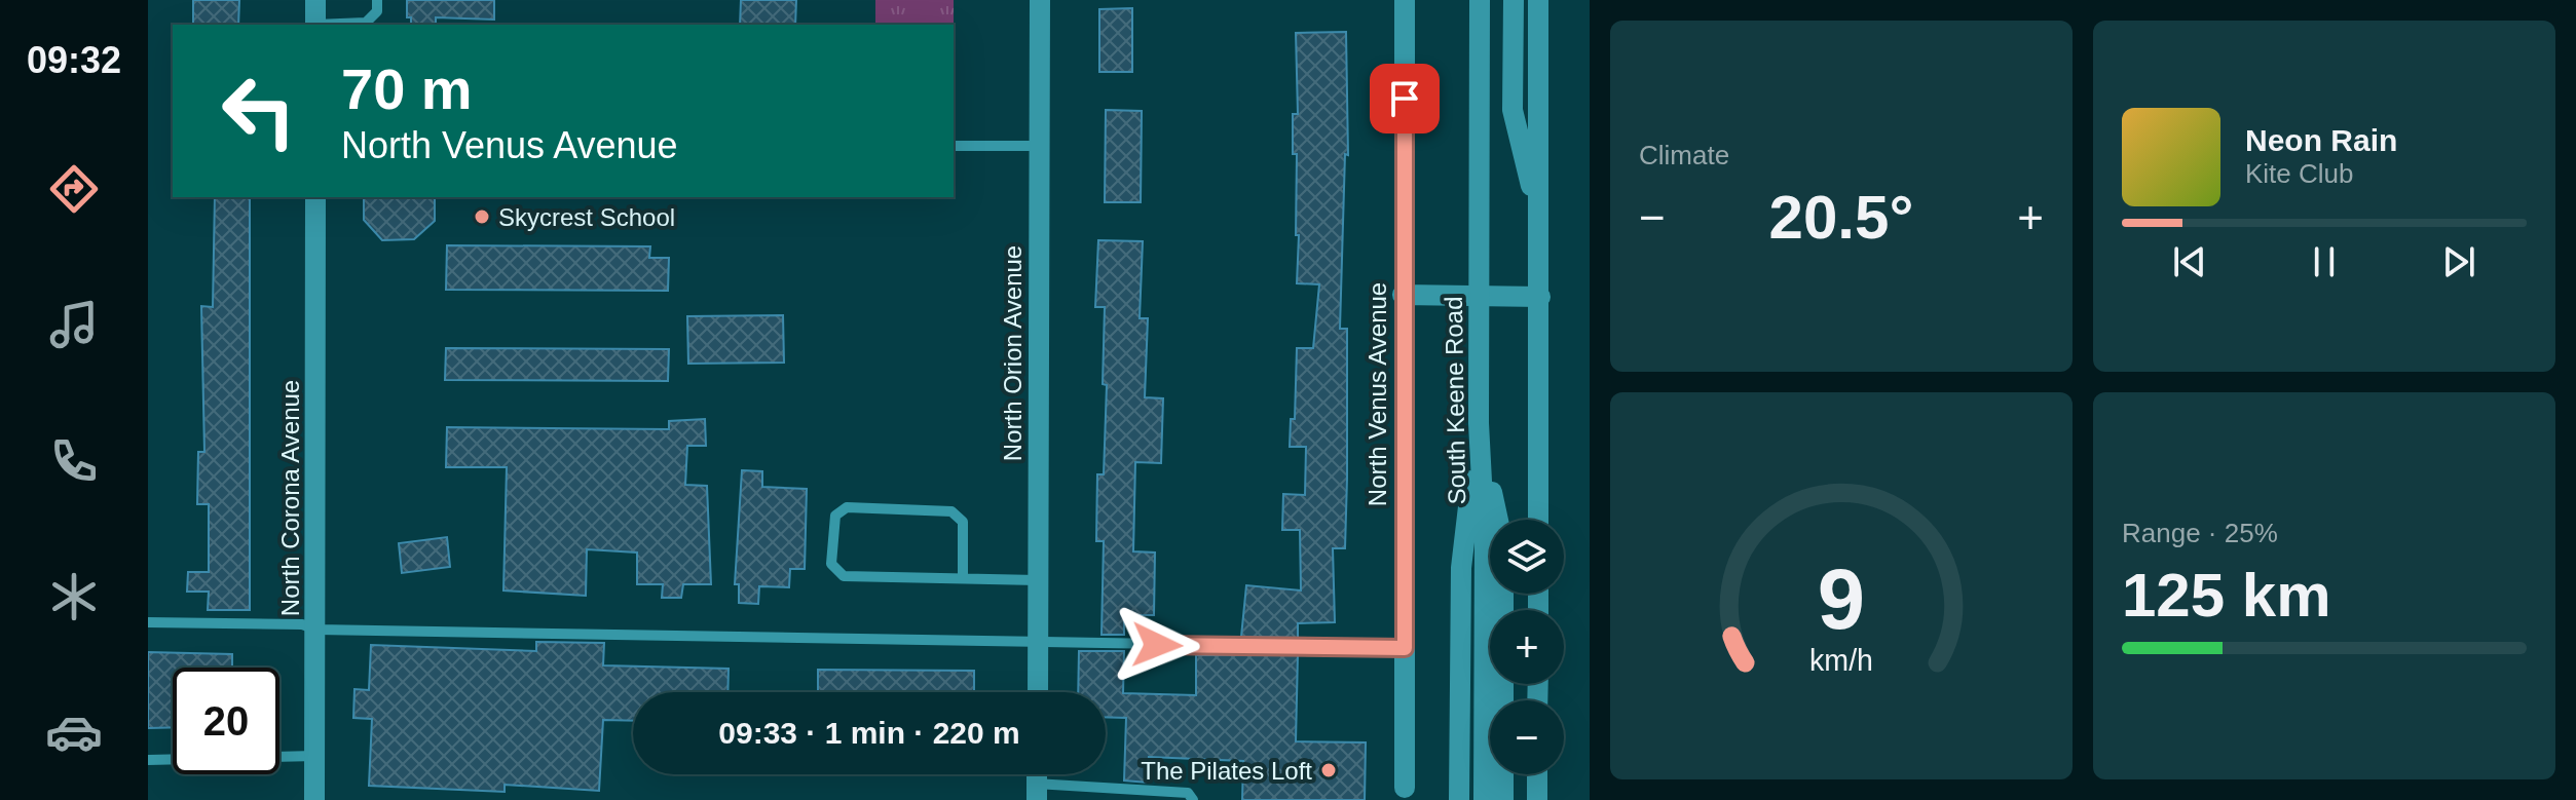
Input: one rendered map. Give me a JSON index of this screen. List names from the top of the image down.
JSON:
{
  "streets": {
    "main road": [
      "North Orion Avenue",
      "North Venus Avenue",
      "South Keene Road",
      "North Corona Avenue"
    ]
  },
  "places": ["Skycrest School", "The Pilates Loft"],
  "page": {
    "tabs": "09:32",
    "tile": [
      "Climate",
      ["Range · 25%", "125 km"]
    ],
    "turn": ["70 m", "North Venus Avenue"],
    "song": ["Neon Rain", "Kite Club"],
    "heat": ["−", "20.5°", "+"],
    "map_buttons": ["+", "−"],
    "limit": "20",
    "trip": "09:33 · 1 min · 220 m",
    "gauge": ["9", "km/h"]
  }
}
